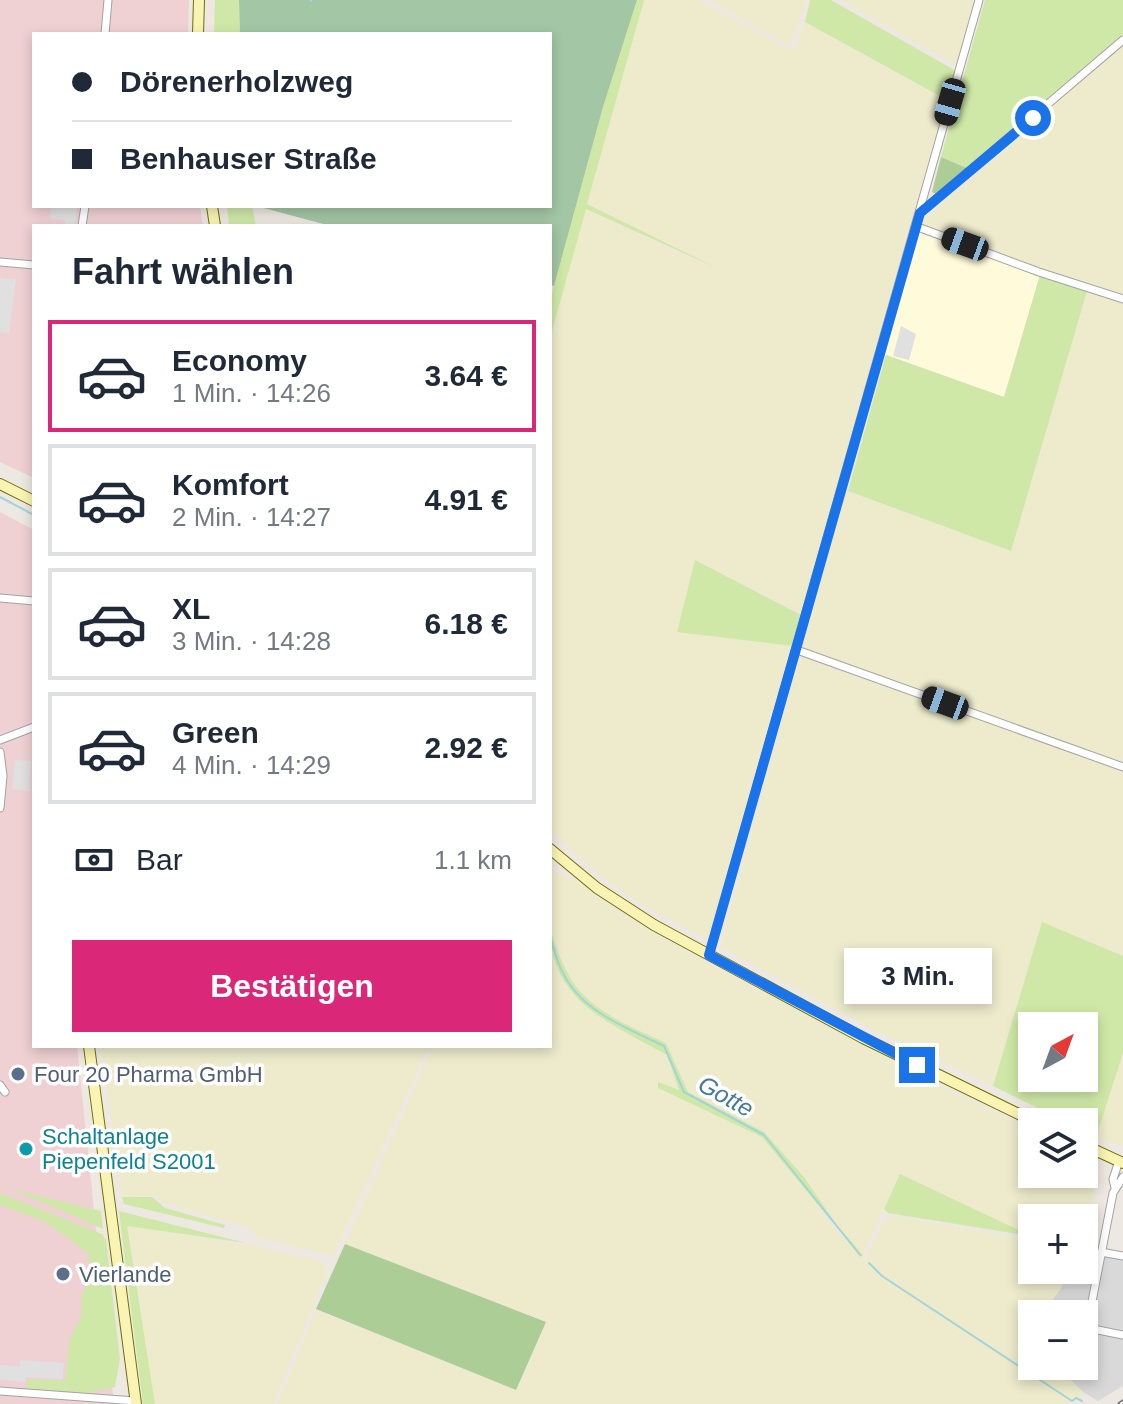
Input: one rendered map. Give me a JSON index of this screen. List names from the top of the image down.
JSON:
{
  "water": ["Gotte"],
  "places": ["Four 20 Pharma GmbH", "Schaltanlage Piepenfeld S2001", "Vierlande"],
  "north": "top right",
  "page": {
    "banner": ["Dörenerholzweg", "Benhauser Straße"],
    "heading": "Fahrt wählen",
    "list": [
      {
        "name": "Economy",
        "note": "1 Min. · 14:26",
        "value": "3.64 €"
      },
      {
        "name": "Komfort",
        "note": "2 Min. · 14:27",
        "value": "4.91 €"
      },
      {
        "name": "XL",
        "note": "3 Min. · 14:28",
        "value": "6.18 €"
      },
      {
        "name": "Green",
        "note": "4 Min. · 14:29",
        "value": "2.92 €"
      }
    ],
    "pay": ["Bar", "1.1 km"],
    "buttons": "Bestätigen",
    "bubble": "3 Min.",
    "map_buttons": ["+", "−"]
  }
}
